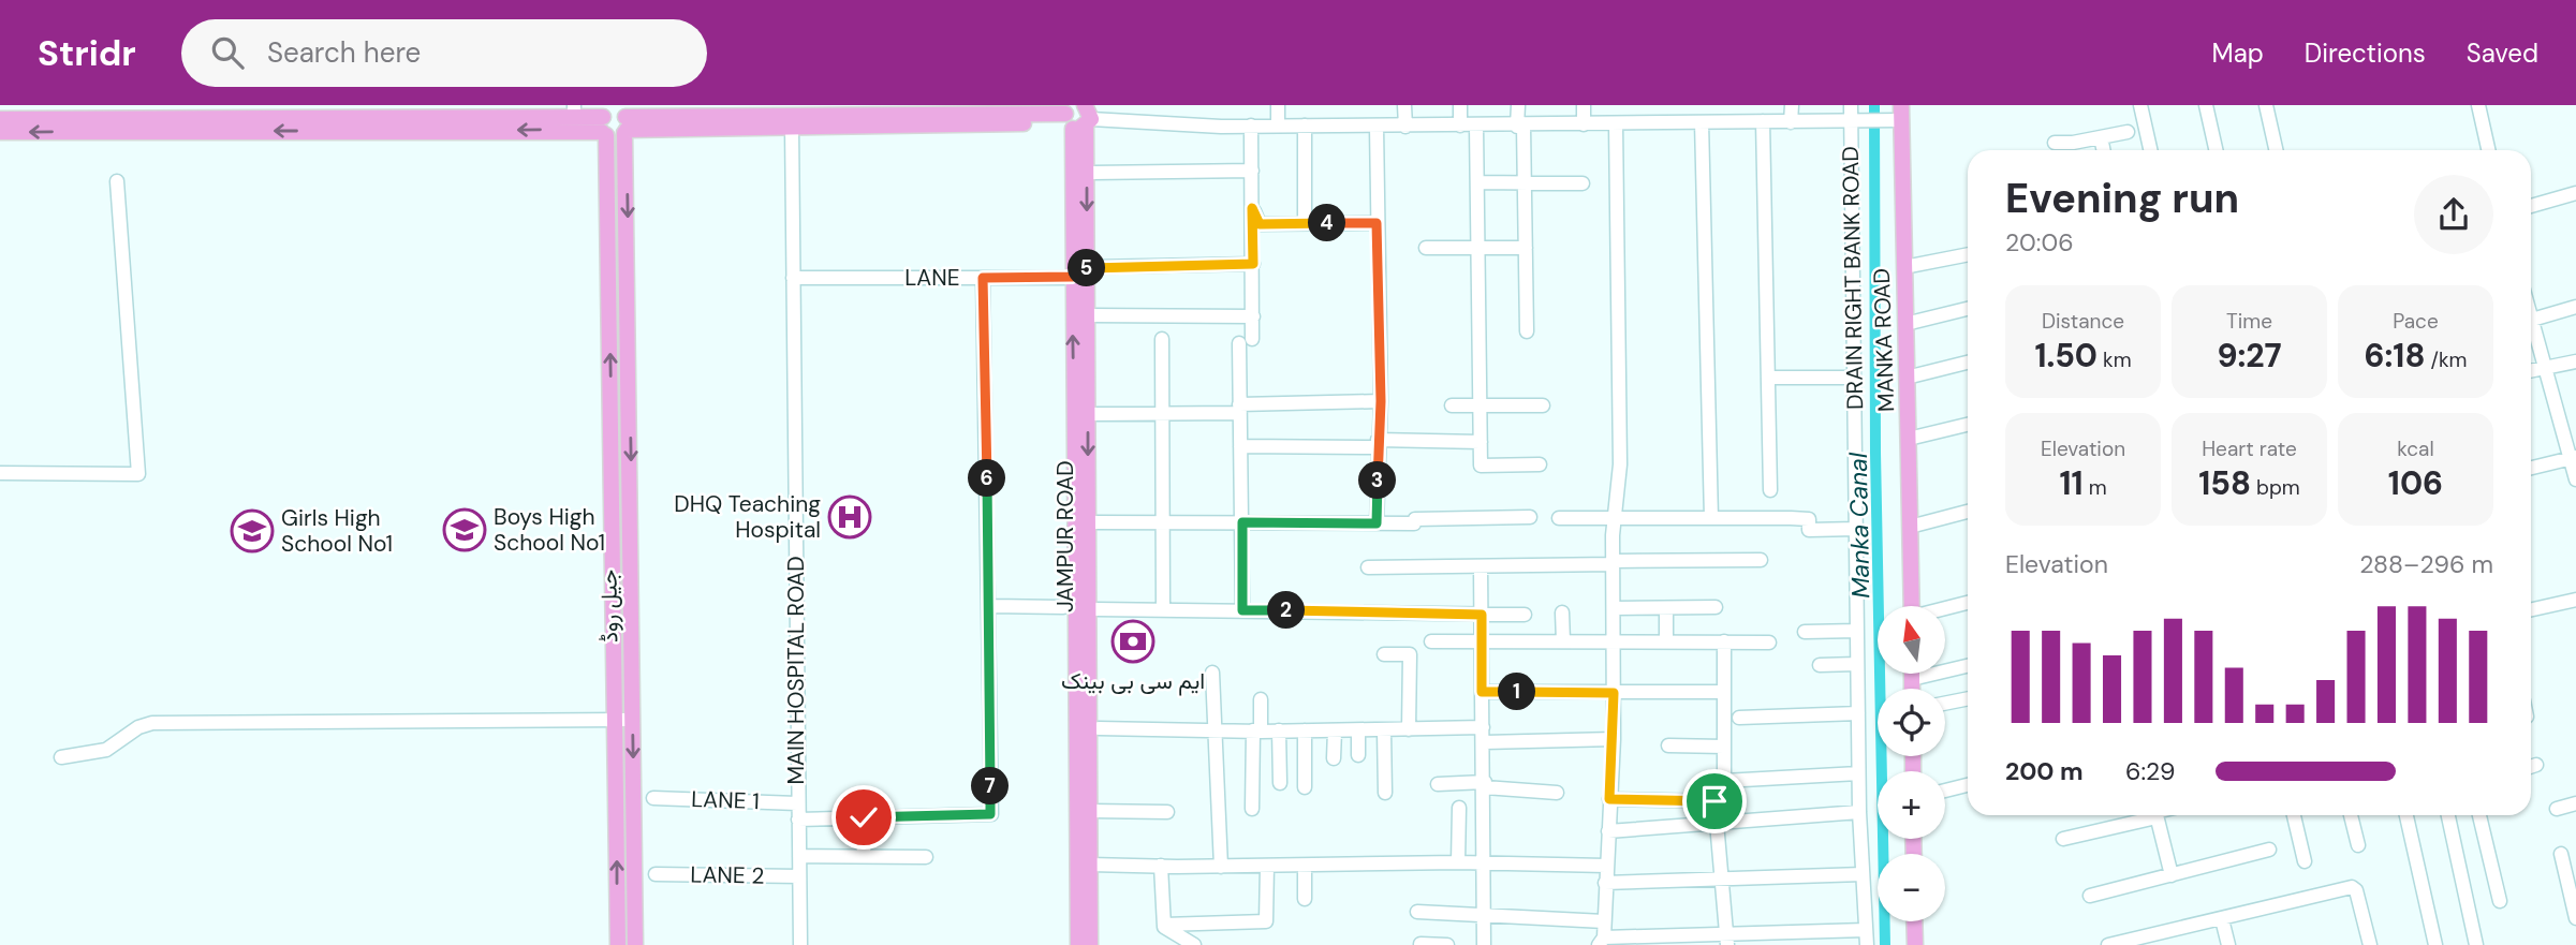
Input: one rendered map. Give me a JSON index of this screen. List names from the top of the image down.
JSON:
{
  "streets": {
    "main road": ["MANKA ROAD", "JAMPUR ROAD", "جیل روڈ"],
    "street": [
      "LANE",
      "DRAIN RIGHT BANK ROAD",
      "MAIN HOSPITAL ROAD",
      "LANE 1",
      "LANE 2"
    ]
  },
  "crossings": [
    ["LANE", "JAMPUR ROAD"],
    ["LANE", "MAIN HOSPITAL ROAD"],
    ["MAIN HOSPITAL ROAD", "LANE 1"],
    ["MAIN HOSPITAL ROAD", "LANE 2"]
  ],
  "water": ["Manka Canal"],
  "places": {
    "hospital": ["DHQ Teaching Hospital"],
    "school or university": ["Boys High School No1", "Girls High School No1"],
    "bank": ["ایم سی بی بینک"]
  },
  "north": "top",
  "page": {
    "header": "Stridr",
    "search": "Search here",
    "nav": ["Map", "Directions", "Saved"],
    "heading": ["Evening run", "20:06"],
    "pins": [
      "4",
      "5",
      "6",
      "3",
      "2",
      "1",
      "7"
    ],
    "stats": [
      ["Distance", "1.50 km"],
      ["Time", "9:27"],
      ["Pace", "6:18 /km"],
      ["Elevation", "11 m"],
      ["Heart rate", "158 bpm"],
      ["kcal", "106"]
    ],
    "chart": ["Elevation", "288–296 m"],
    "map_buttons": ["+", "−"],
    "list": [
      {
        "name": "200 m",
        "note": "6:29"
      }
    ]
  }
}
